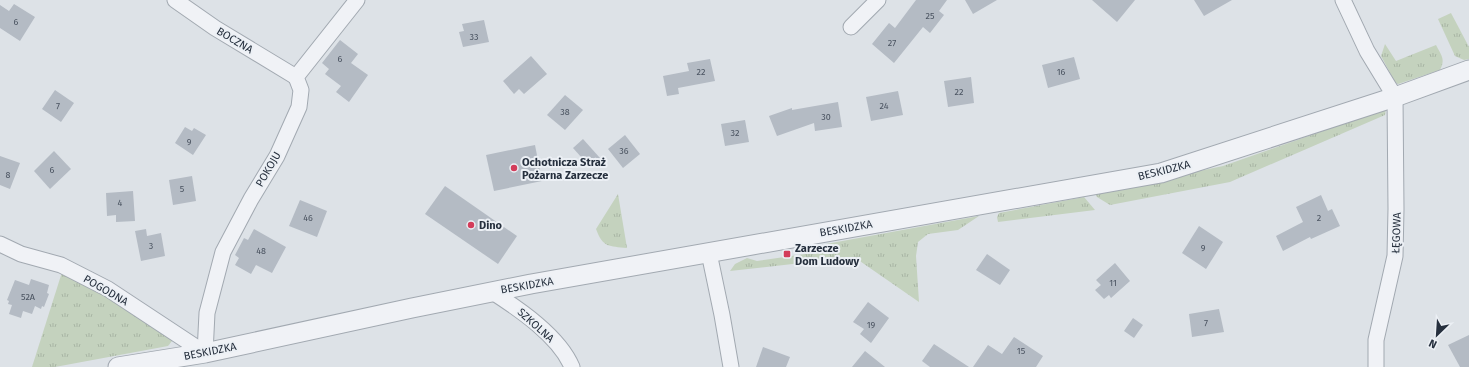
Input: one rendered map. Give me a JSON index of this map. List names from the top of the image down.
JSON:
{
  "streets": {
    "street": [
      "BOCZNA",
      "POKOJU",
      "BESKIDZKA",
      "ŁĘGOWA",
      "POGODNA",
      "SZKOLNA"
    ]
  },
  "crossings": [
    ["BOCZNA", "POKOJU"],
    ["POKOJU", "BESKIDZKA"],
    ["POKOJU", "POGODNA"],
    ["BESKIDZKA", "ŁĘGOWA"],
    ["BESKIDZKA", "POGODNA"],
    ["BESKIDZKA", "SZKOLNA"]
  ],
  "places": {
    "other": ["Ochotnicza Straż Pożarna Zarzecze", "Dino"],
    "transit": ["Zarzecze Dom Ludowy"]
  },
  "house_numbers": [
    "25",
    "6",
    "33",
    "27",
    "6",
    "22",
    "16",
    "22",
    "7",
    "24",
    "38",
    "30",
    "32",
    "9",
    "36",
    "6",
    "8",
    "5",
    "4",
    "46",
    "2",
    "3",
    "9",
    "48",
    "11",
    "52A",
    "7",
    "19",
    "15"
  ],
  "north": "bottom left"
}
